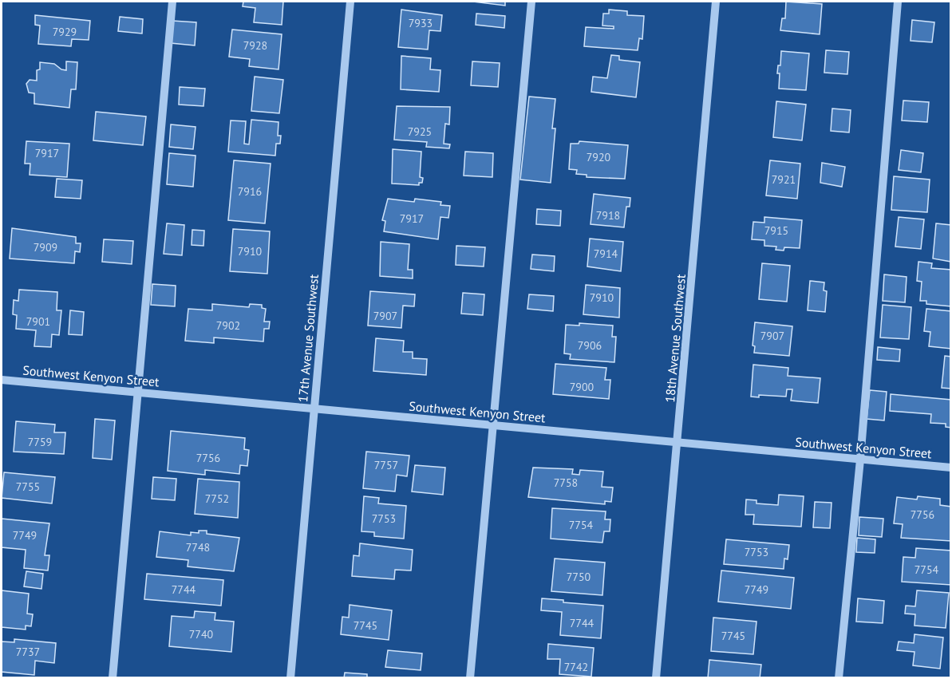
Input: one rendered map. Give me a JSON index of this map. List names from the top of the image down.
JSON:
{
  "streets": {
    "street": ["17th Avenue Southwest", "18th Avenue Southwest", "Southwest Kenyon Street"]
  },
  "crossings": [
    ["17th Avenue Southwest", "Southwest Kenyon Street"],
    ["18th Avenue Southwest", "Southwest Kenyon Street"]
  ],
  "house_numbers": [
    "7933",
    "7929",
    "7928",
    "7925",
    "7917",
    "7920",
    "7921",
    "7916",
    "7918",
    "7917",
    "7915",
    "7909",
    "7910",
    "7914",
    "7910",
    "7907",
    "7901",
    "7902",
    "7907",
    "7906",
    "7900",
    "7759",
    "7756",
    "7757",
    "7758",
    "7755",
    "7752",
    "7756",
    "7753",
    "7754",
    "7749",
    "7748",
    "7753",
    "7754",
    "7750",
    "7744",
    "7749",
    "7744",
    "7745",
    "7740",
    "7745",
    "7737",
    "7742"
  ]
}
